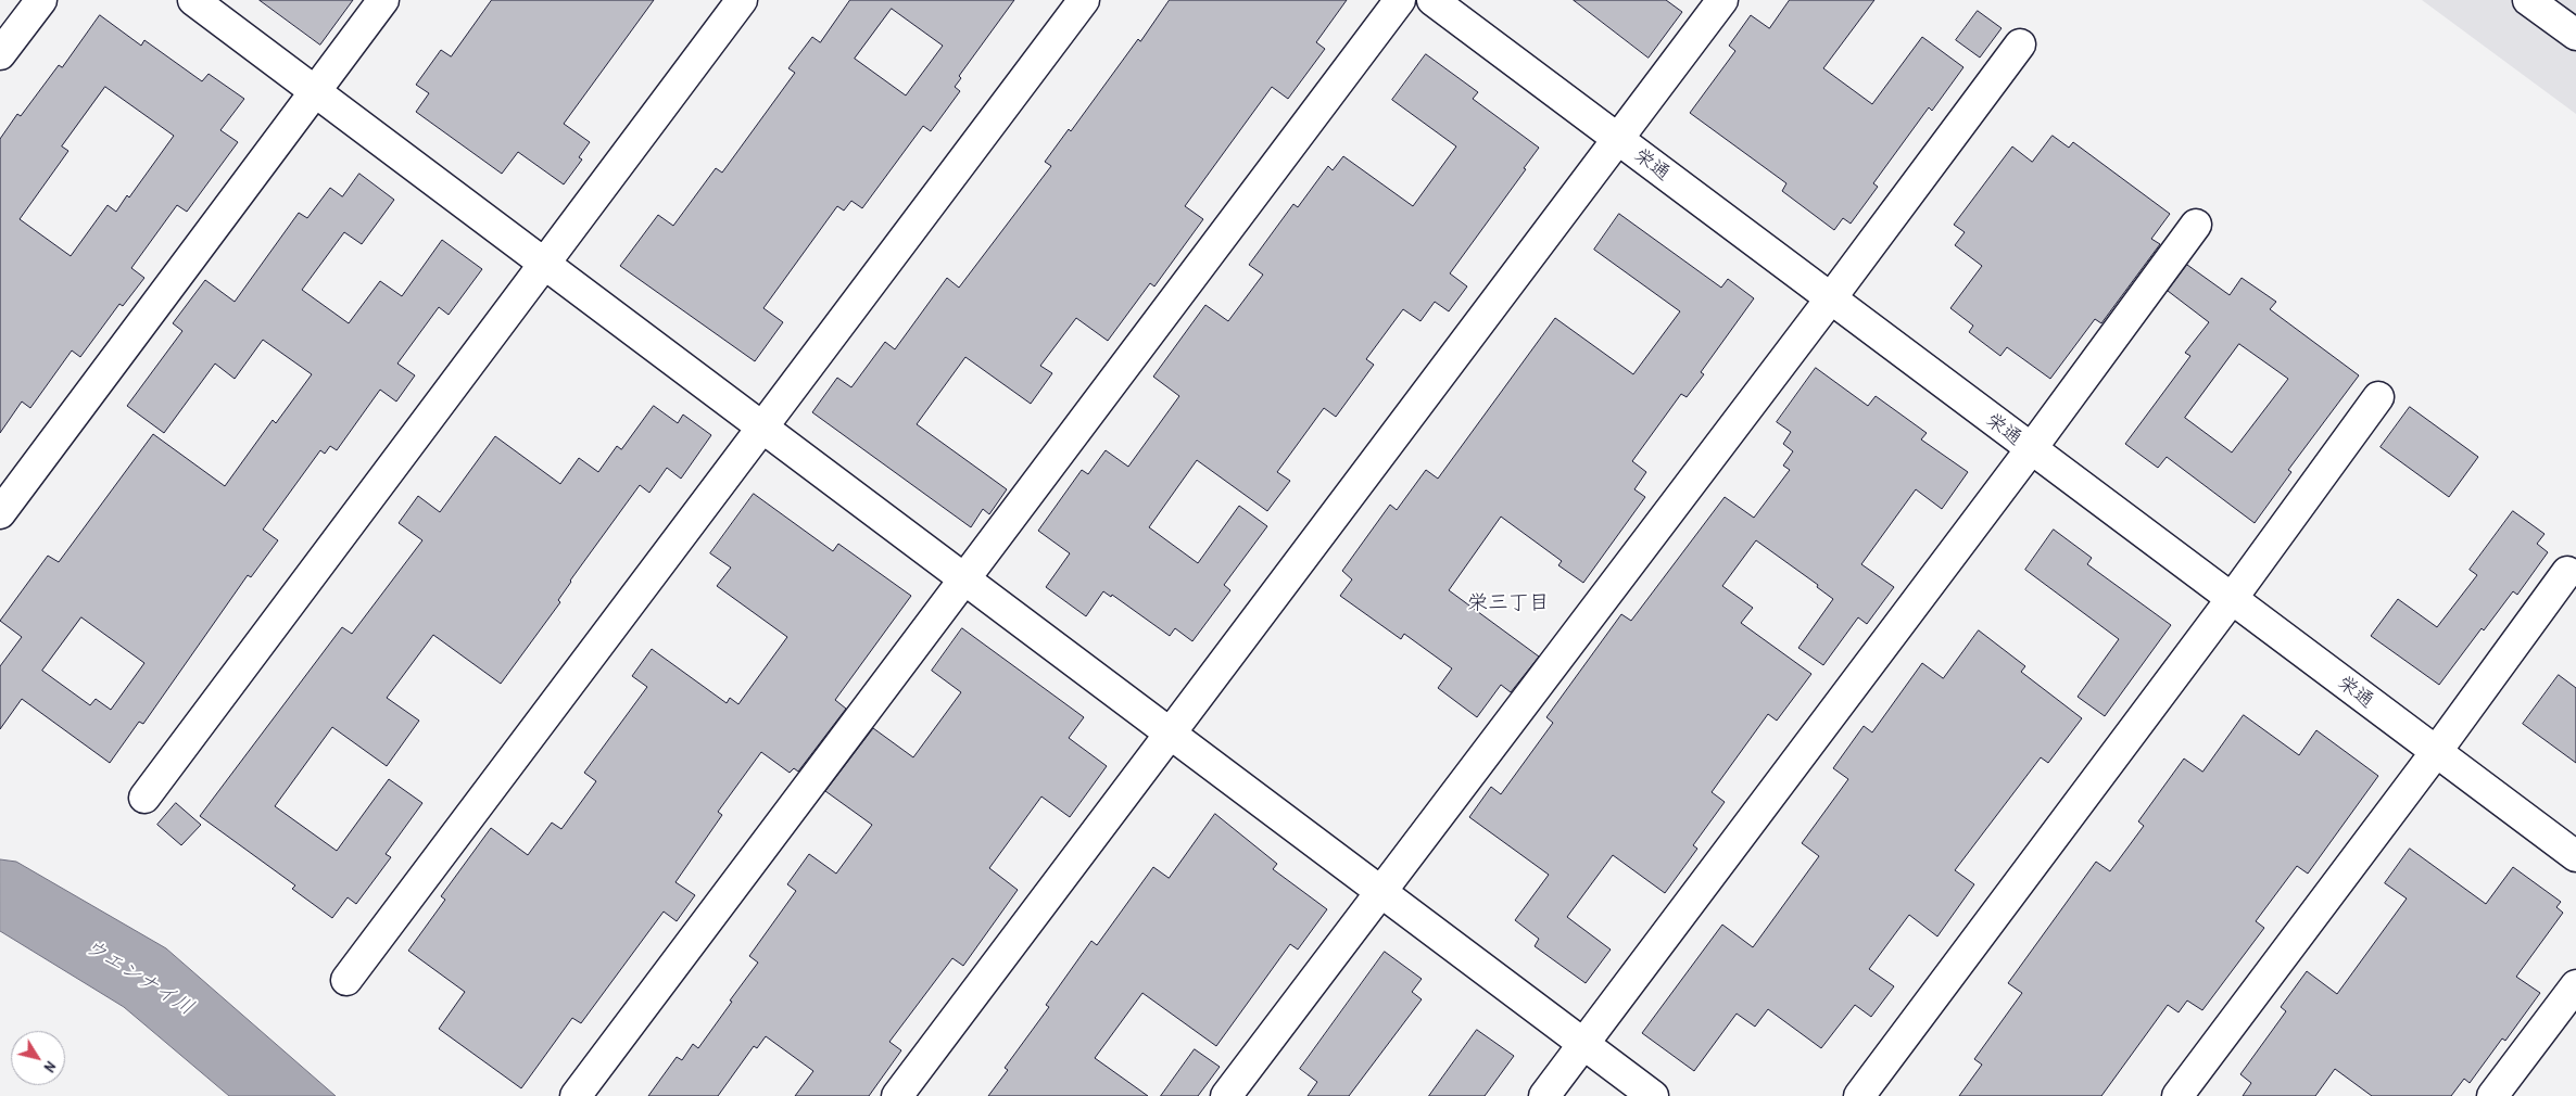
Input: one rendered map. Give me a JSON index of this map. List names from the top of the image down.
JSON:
{
  "streets": {
    "street": ["栄通"]
  },
  "districts": ["栄三丁目"],
  "water": ["ウエンナイ川"],
  "north": "bottom right"
}
